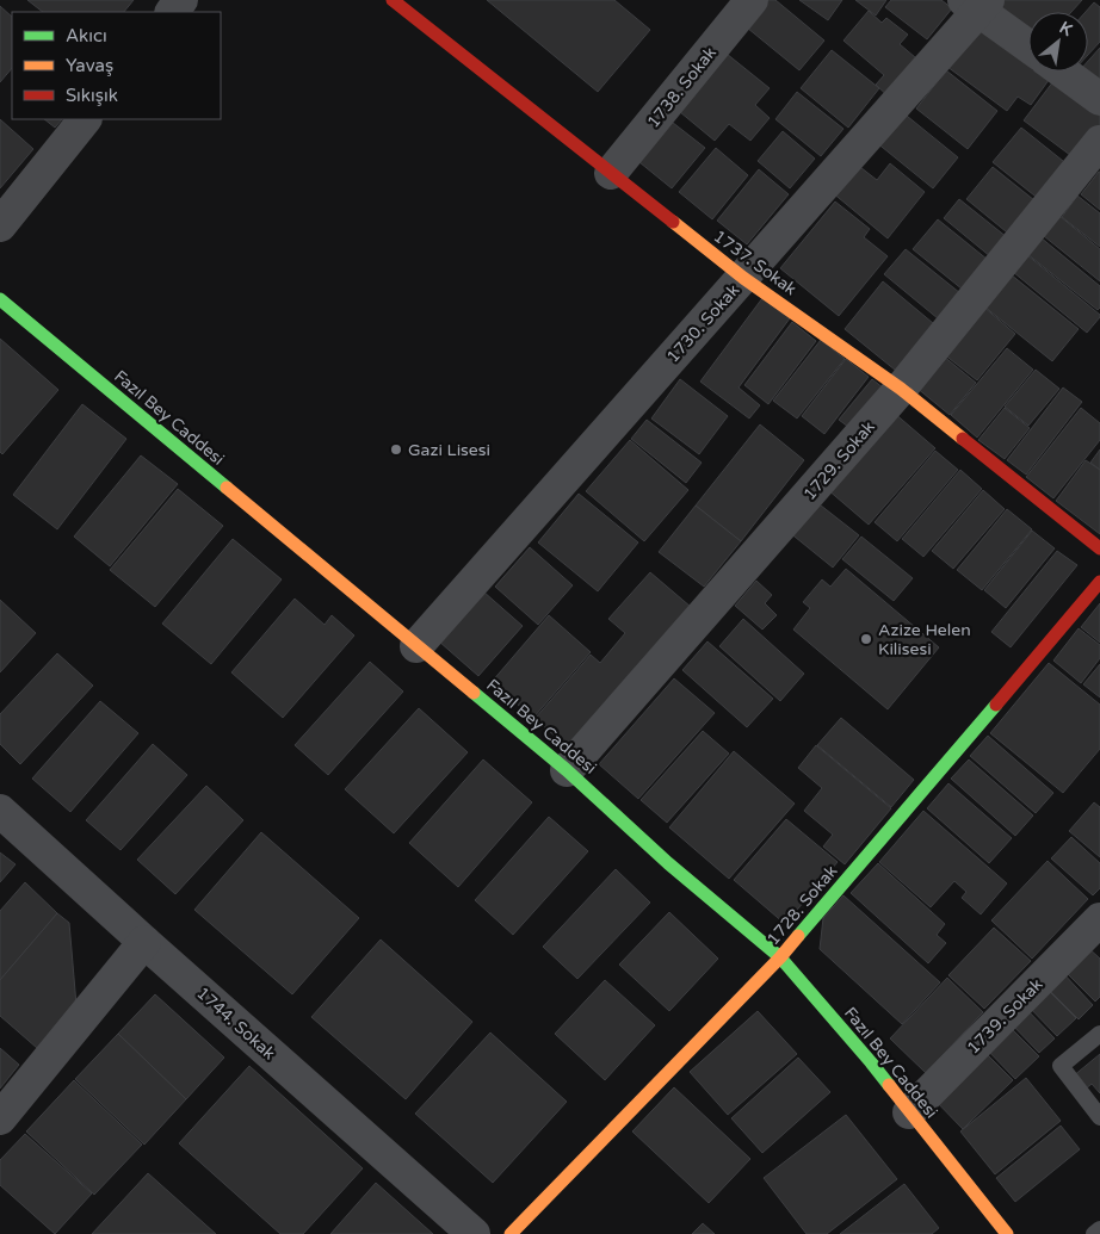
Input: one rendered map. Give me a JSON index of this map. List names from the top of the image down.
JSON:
{
  "streets": {
    "street": [
      "1738. Sokak",
      "1737. Sokak",
      "1730. Sokak",
      "Fazıl Bey Caddesi",
      "1729. Sokak",
      "1728. Sokak",
      "1739. Sokak",
      "1744. Sokak"
    ]
  },
  "crossings": [
    ["1738. Sokak", "1737. Sokak"],
    ["1737. Sokak", "1730. Sokak"],
    ["1737. Sokak", "1729. Sokak"],
    ["1730. Sokak", "Fazıl Bey Caddesi"],
    ["Fazıl Bey Caddesi", "1729. Sokak"],
    ["Fazıl Bey Caddesi", "1728. Sokak"],
    ["Fazıl Bey Caddesi", "1739. Sokak"]
  ],
  "places": ["Gazi Lisesi", "Azize Helen Kilisesi"],
  "legend": ["Akıcı", "Yavaş", "Sıkışık"],
  "north": "top right"
}
